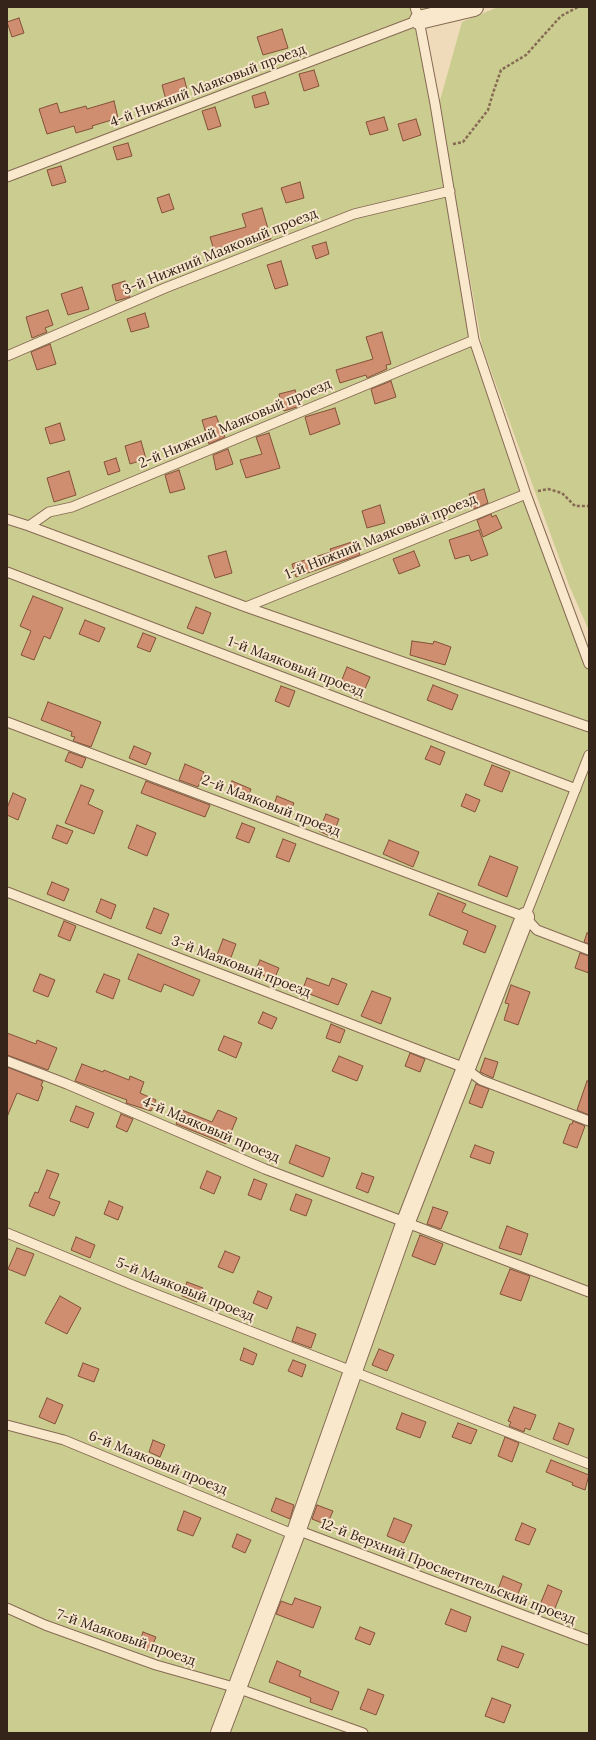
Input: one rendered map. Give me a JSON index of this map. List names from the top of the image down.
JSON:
{
  "streets": {
    "lane": [
      "4-й Нижний Маяковый проезд",
      "3-й Нижний Маяковый проезд",
      "2-й Нижний Маяковый проезд",
      "1-й Нижний Маяковый проезд",
      "1-й Маяковый проезд",
      "2-й Маяковый проезд",
      "3-й Маяковый проезд",
      "4-й Маяковый проезд",
      "5-й Маяковый проезд",
      "6-й Маяковый проезд",
      "12-й Верхний Просветительский проезд",
      "7-й Маяковый проезд"
    ]
  },
  "crossings": [
    ["6-й Маяковый проезд", "12-й Верхний Просветительский проезд"]
  ]
}
